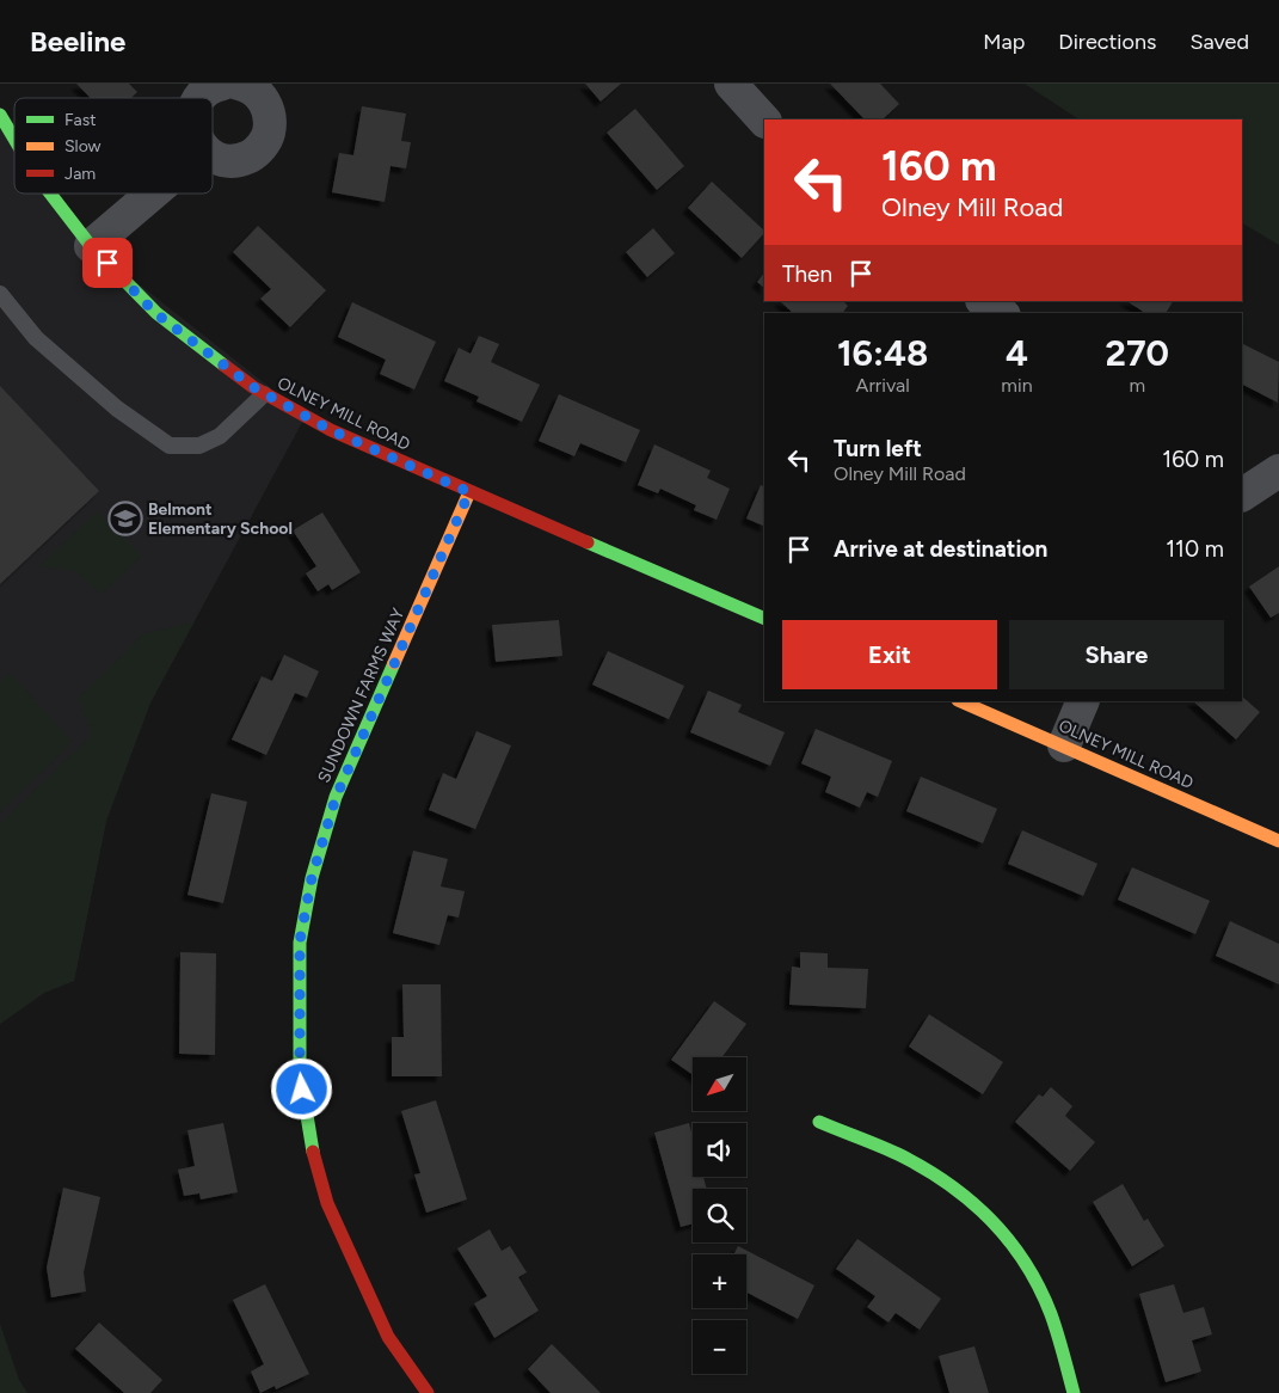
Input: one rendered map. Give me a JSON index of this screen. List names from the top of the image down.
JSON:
{
  "streets": {
    "street": ["OLNEY MILL ROAD", "SUNDOWN FARMS WAY"]
  },
  "crossings": [
    ["OLNEY MILL ROAD", "SUNDOWN FARMS WAY"]
  ],
  "places": {
    "school or university": ["Belmont Elementary School"]
  },
  "legend": ["Fast", "Slow", "Jam"],
  "north": "bottom left",
  "page": {
    "header": "Beeline",
    "nav": ["Map", "Directions", "Saved"],
    "turn": ["160 m", "Olney Mill Road"],
    "then": "Then",
    "eta": [
      "16:48",
      "Arrival",
      "4",
      "min",
      "270",
      "m"
    ],
    "list": [
      {
        "name": "Turn left",
        "note": "Olney Mill Road",
        "value": "160 m"
      },
      {
        "name": "Arrive at destination",
        "value": "110 m"
      }
    ],
    "buttons": ["Exit", "Share"],
    "map_buttons": ["+", "−"]
  }
}
